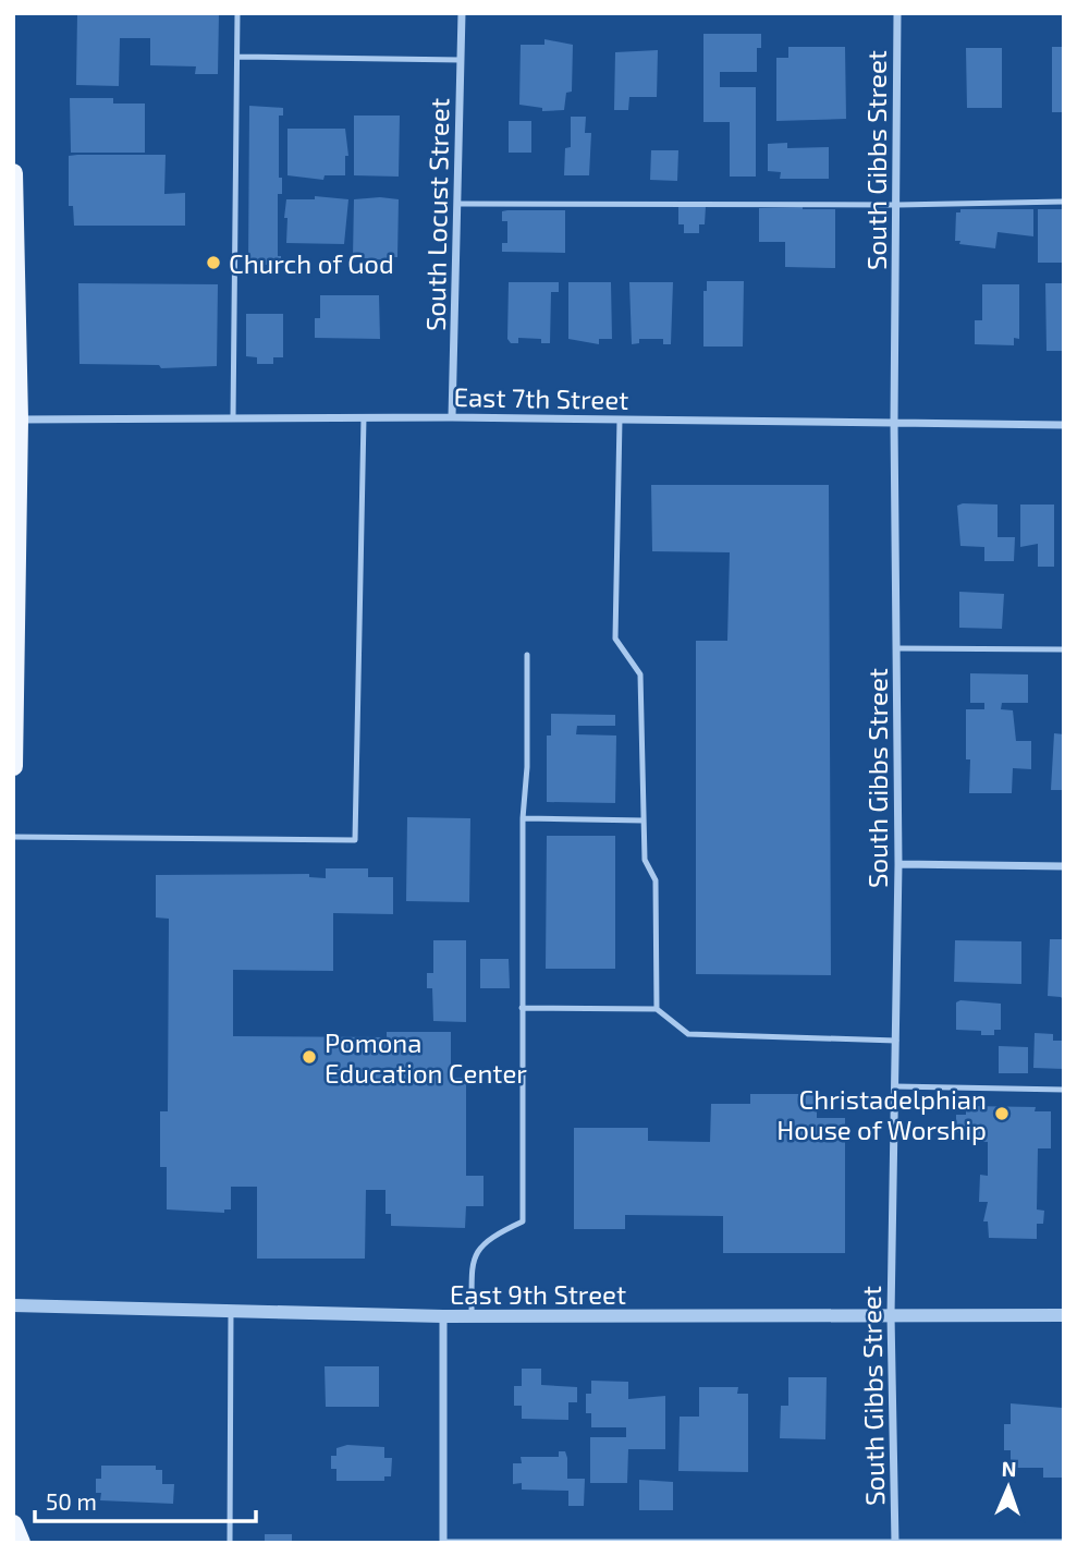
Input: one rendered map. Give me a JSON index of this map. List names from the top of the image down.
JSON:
{
  "streets": {
    "street": [
      "South Gibbs Street",
      "South Locust Street",
      "East 7th Street",
      "East 9th Street"
    ]
  },
  "crossings": [
    ["South Gibbs Street", "East 7th Street"],
    ["South Gibbs Street", "East 9th Street"],
    ["South Locust Street", "East 7th Street"]
  ],
  "places": ["Church of God", "Pomona Education Center", "Christadelphian House of Worship"],
  "scale_bar": "50 m",
  "north": "top"
}
